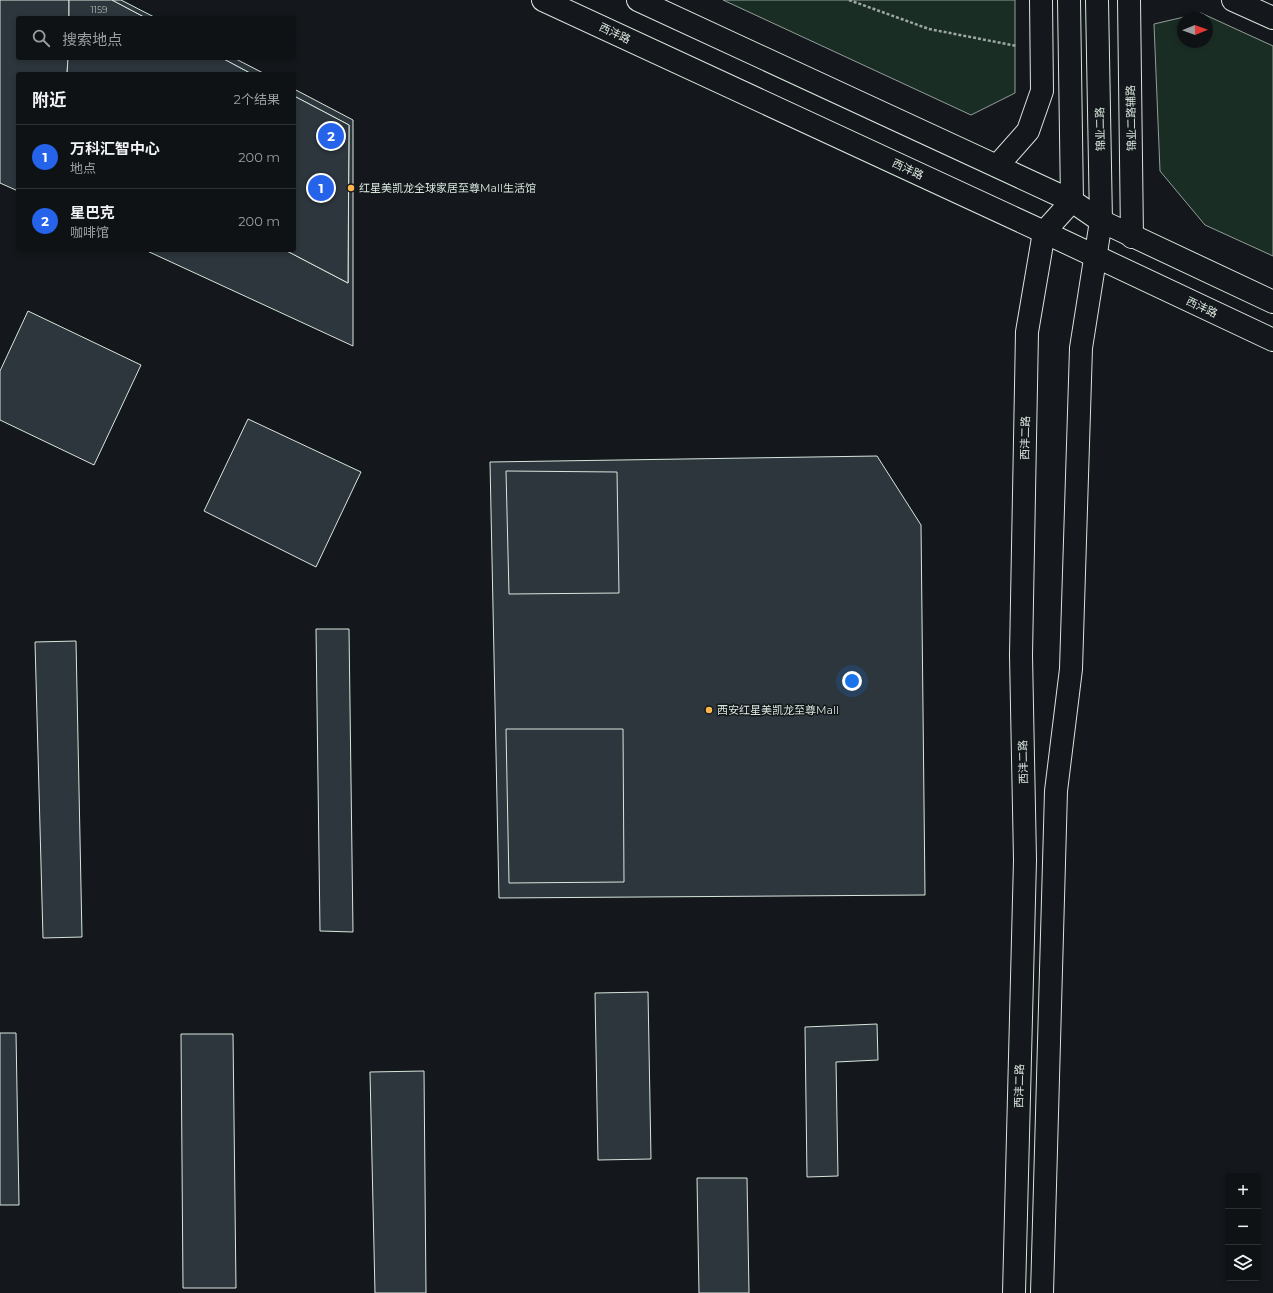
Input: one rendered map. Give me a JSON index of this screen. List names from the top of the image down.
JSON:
{
  "streets": {
    "main road": [
      "西沣路",
      "锦业二路辅路",
      "锦业二路",
      "西沣二路"
    ]
  },
  "crossings": [
    ["西沣路", "锦业二路"],
    ["西沣路", "西沣二路"]
  ],
  "places": ["红星美凯龙全球家居至尊Mall生活馆", "西安红星美凯龙至尊Mall"],
  "house_numbers": ["1159"],
  "north": "right",
  "page": {
    "search": "搜索地点",
    "heading": ["附近", "2个结果"],
    "pins": ["2", "1"],
    "list": [
      {
        "mark": "1",
        "name": "万科汇智中心",
        "note": "地点",
        "value": "200 m"
      },
      {
        "mark": "2",
        "name": "星巴克",
        "note": "咖啡馆",
        "value": "200 m"
      }
    ],
    "map_buttons": ["+", "−"]
  }
}
